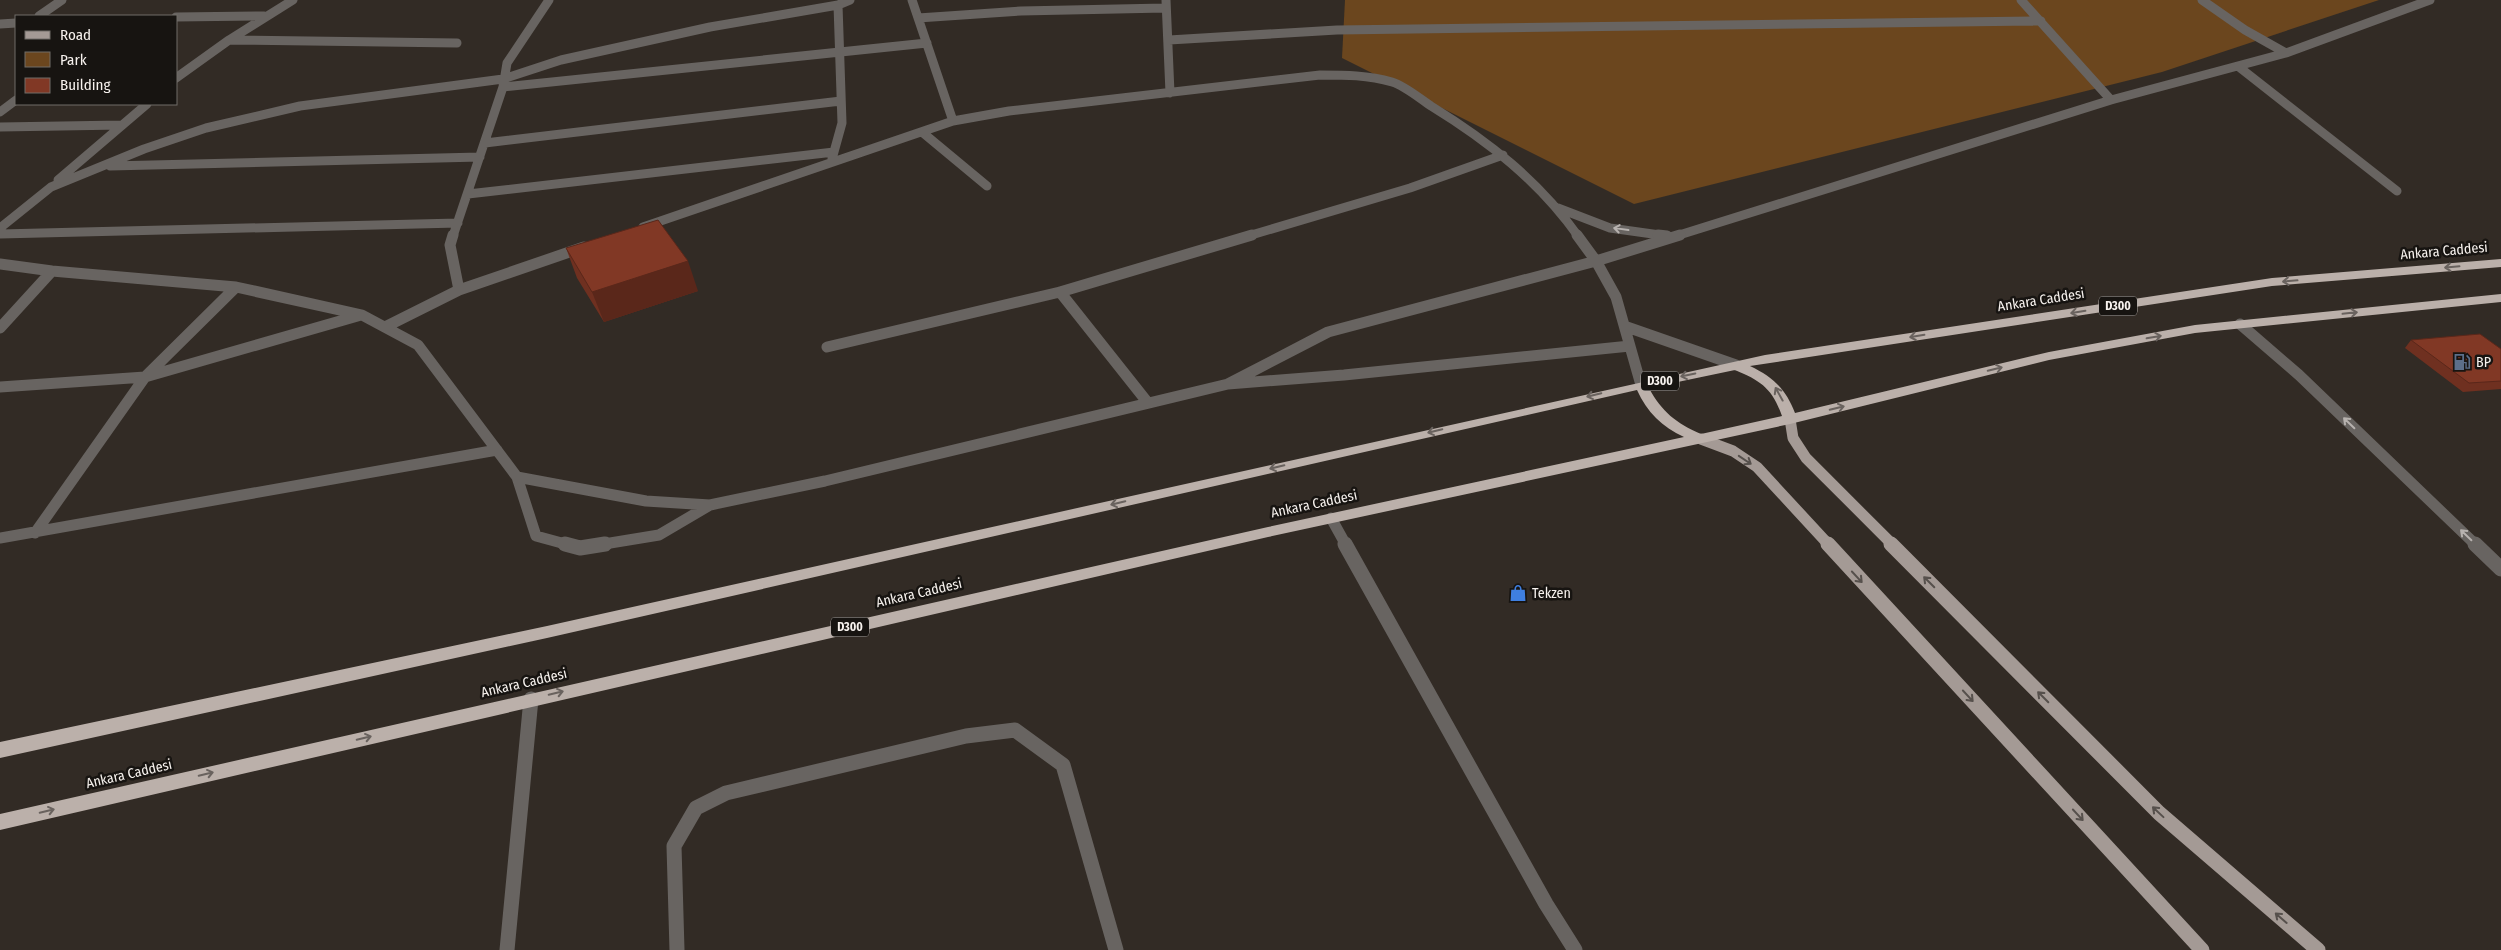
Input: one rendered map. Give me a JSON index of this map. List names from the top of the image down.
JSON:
{
  "streets": {
    "highway": ["Ankara Caddesi", "D300"]
  },
  "crossings": [
    ["Ankara Caddesi", "D300"]
  ],
  "places": {
    "fuel station": ["BP"],
    "shop": ["Tekzen"]
  },
  "legend": ["Road", "Park", "Building"]
}
